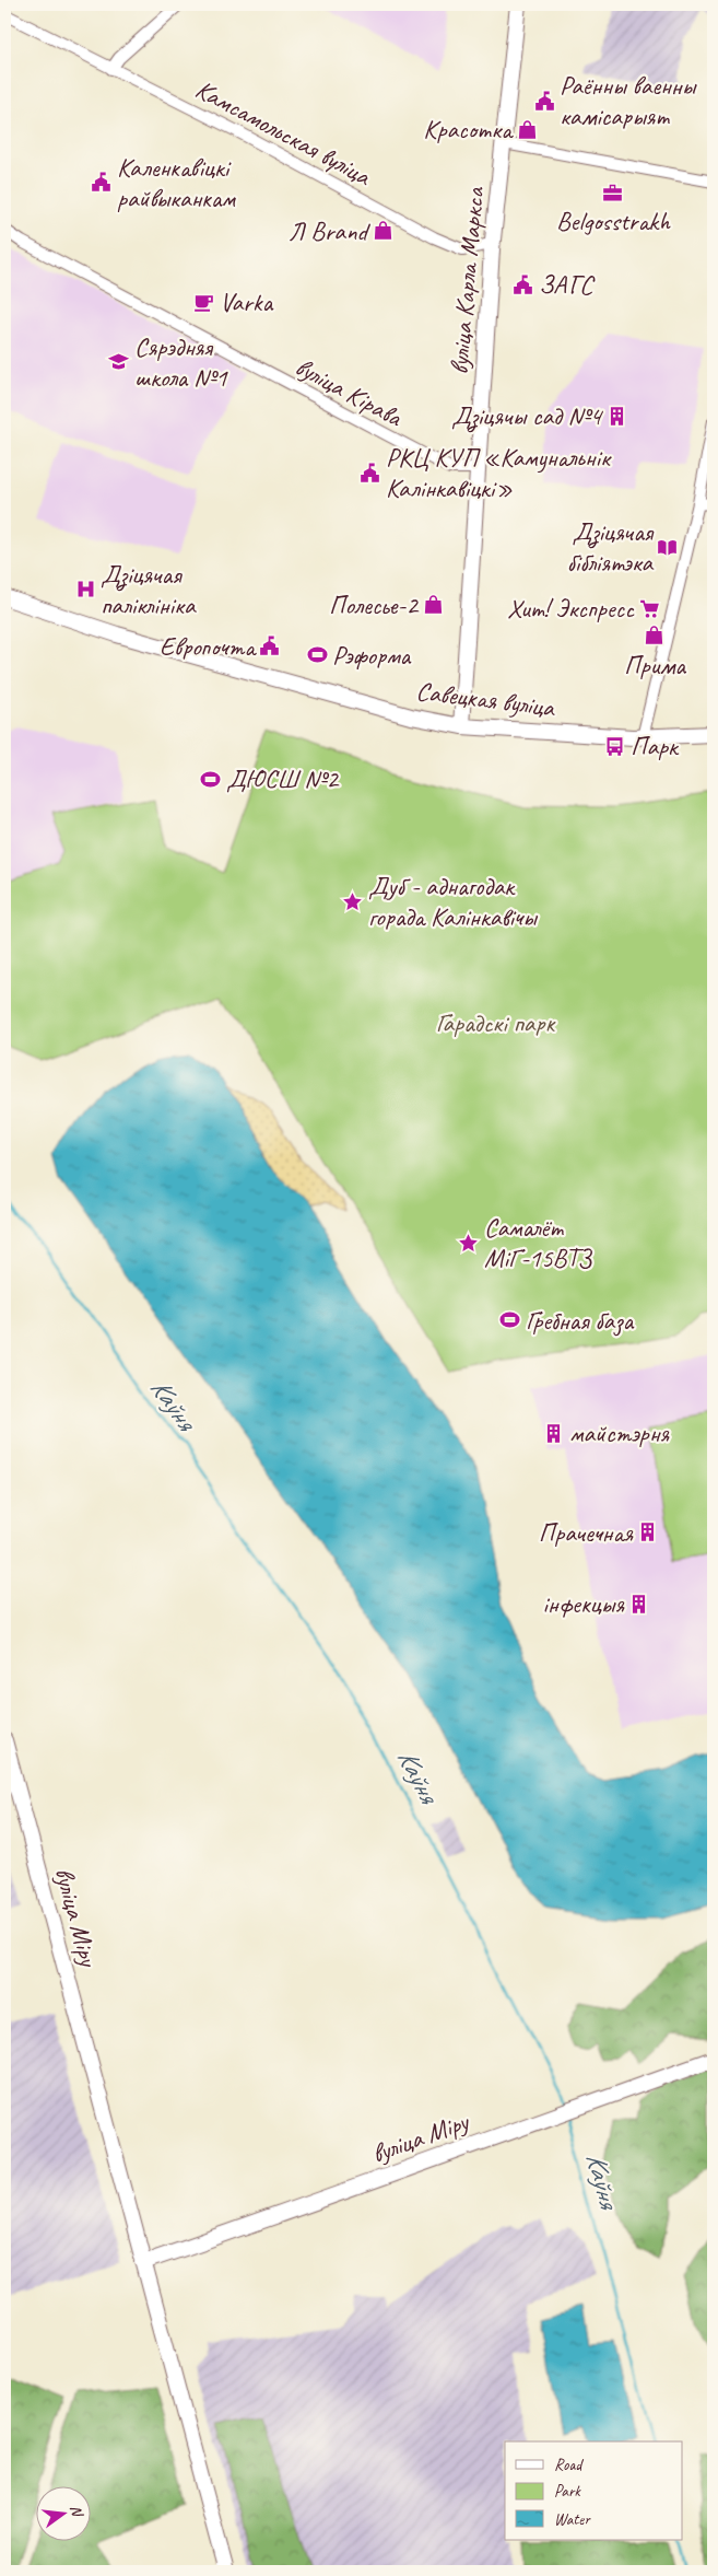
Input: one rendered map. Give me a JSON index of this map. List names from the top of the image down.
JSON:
{
  "streets": {
    "main road": ["вуліца Карла Маркса", "Савецкая вуліца", "вуліца Міру"],
    "street": ["Камсамольская вуліца", "вуліца Кірава"]
  },
  "crossings": [
    ["Камсамольская вуліца", "вуліца Карла Маркса"],
    ["вуліца Карла Маркса", "вуліца Кірава"],
    ["вуліца Карла Маркса", "Савецкая вуліца"]
  ],
  "water": ["Каўня"],
  "parks": ["Гарадскі парк"],
  "places": {
    "public building": [
      "Раённы ваенны камісарыят",
      "Каленкавіцкі райвыканкам",
      "ЗАГС",
      "РКЦ КУП «Камунальнік Калінкавіцкі»",
      "Европочта"
    ],
    "shop": [
      "Красотка",
      "Л Brand",
      "Полесье-2",
      "Прима"
    ],
    "office": ["Belgosstrakh"],
    "cafe": ["Varka"],
    "school or university": ["Сярэдняя школа №1"],
    "building": [
      "Дзіцячы сад №4",
      "майстэрня",
      "Прачечная",
      "інфекцыя"
    ],
    "library": ["Дзіцячая бібліятэка"],
    "hospital": ["Дзіцячая паліклініка"],
    "supermarket": ["Хит! Экспресс"],
    "sports": ["Рэформа", "ДЮСШ №2", "Гребная база"],
    "bus stop": ["Парк"],
    "place": ["Дуб - аднагодак горада Калінкавічы", "Самалёт МіГ-15ВТЗ"]
  },
  "legend": ["Road", "Park", "Water"],
  "north": "right"
}
